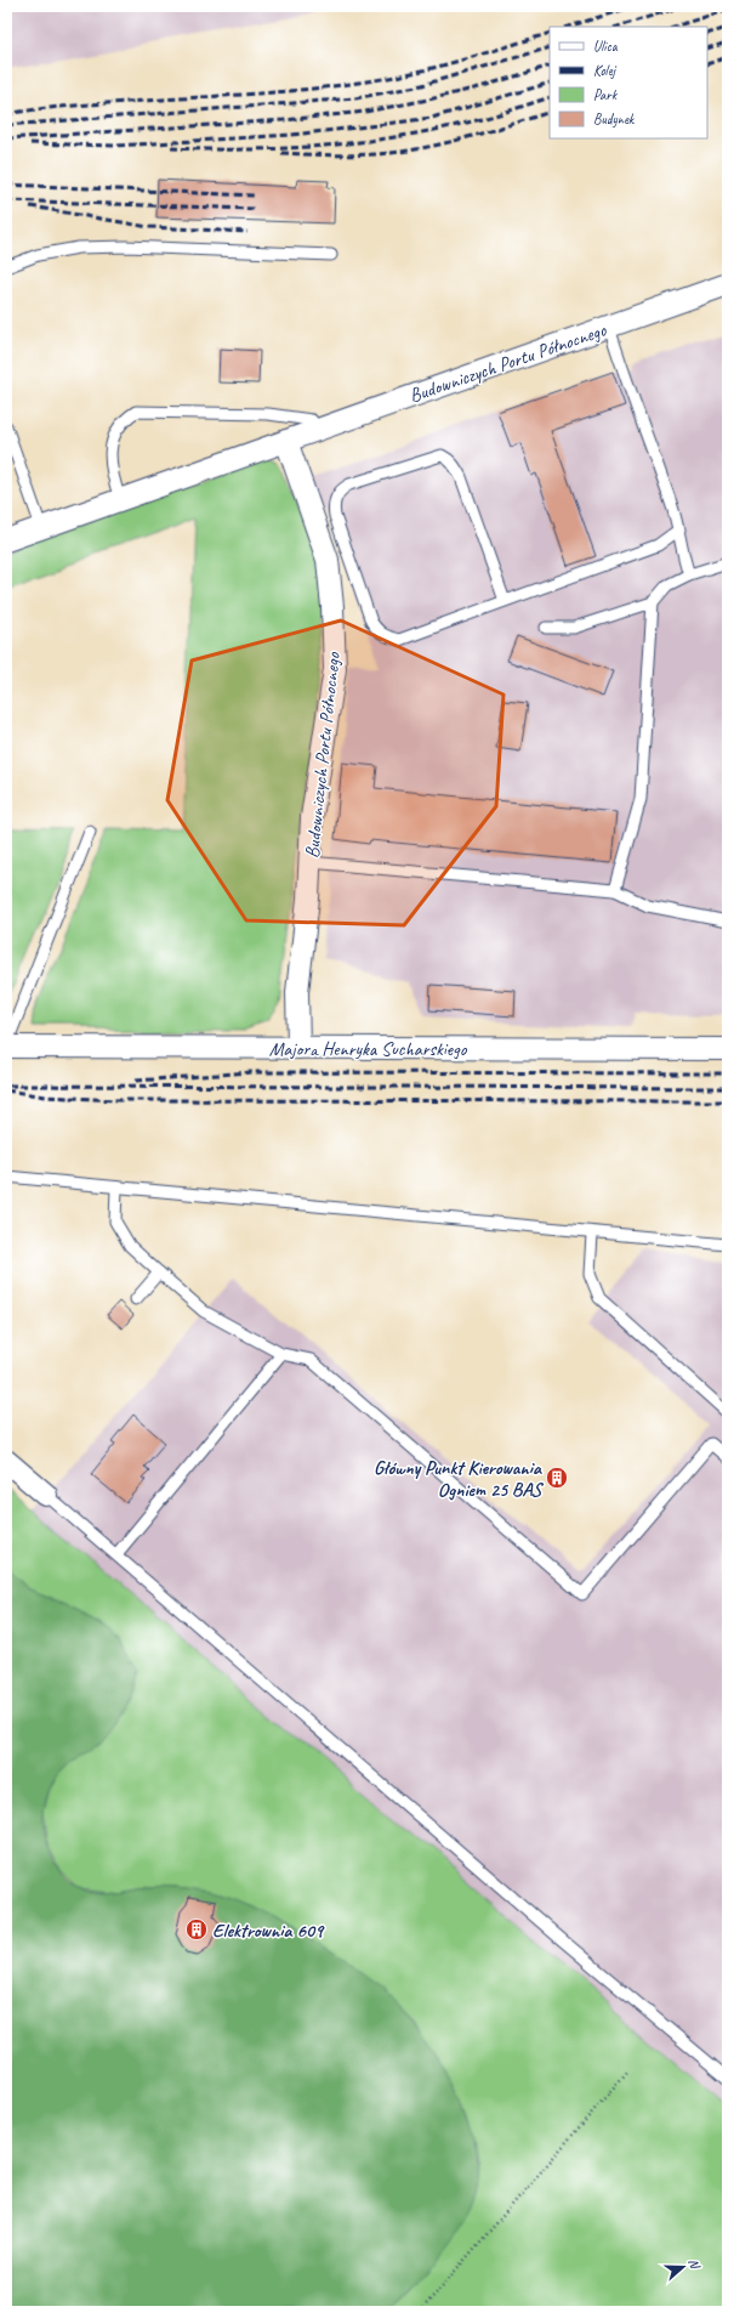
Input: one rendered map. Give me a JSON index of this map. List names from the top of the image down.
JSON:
{
  "streets": {
    "street": ["Budowniczych Portu Północnego", "Majora Henryka Sucharskiego"]
  },
  "crossings": [
    ["Budowniczych Portu Północnego", "Majora Henryka Sucharskiego"]
  ],
  "places": {
    "building": ["Główny Punkt Kierowania Ogniem 25 BAS", "Elektrownia 609"]
  },
  "legend": [
    "Ulica",
    "Kolej",
    "Park",
    "Budynek"
  ],
  "north": "right"
}
